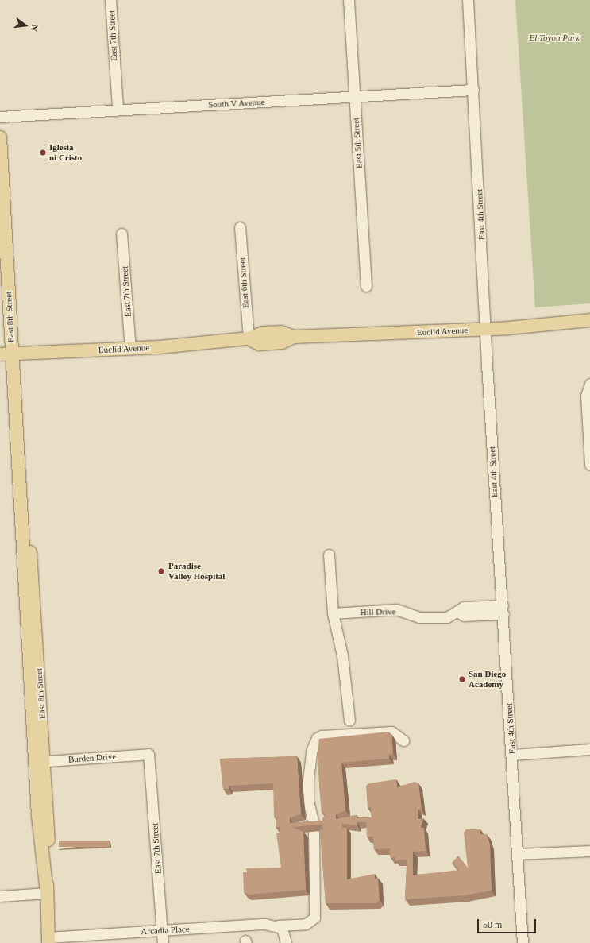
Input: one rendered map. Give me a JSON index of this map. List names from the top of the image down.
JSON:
{
  "streets": {
    "main road": ["East 8th Street", "Euclid Avenue"],
    "street": [
      "East 7th Street",
      "South V Avenue",
      "East 5th Street",
      "East 4th Street",
      "East 6th Street",
      "Hill Drive",
      "Burden Drive",
      "Arcadia Place"
    ]
  },
  "crossings": [
    ["East 7th Street", "South V Avenue"],
    ["East 7th Street", "Euclid Avenue"],
    ["East 7th Street", "Burden Drive"],
    ["East 7th Street", "Arcadia Place"],
    ["South V Avenue", "East 5th Street"],
    ["South V Avenue", "East 4th Street"],
    ["East 4th Street", "Euclid Avenue"],
    ["East 4th Street", "Hill Drive"],
    ["East 6th Street", "Euclid Avenue"],
    ["East 8th Street", "Euclid Avenue"],
    ["East 8th Street", "Burden Drive"],
    ["East 8th Street", "Arcadia Place"]
  ],
  "parks": ["El Toyon Park"],
  "places": ["Iglesia ni Cristo", "Paradise Valley Hospital", "San Diego Academy"],
  "scale_bar": "50 m",
  "north": "right"
}
